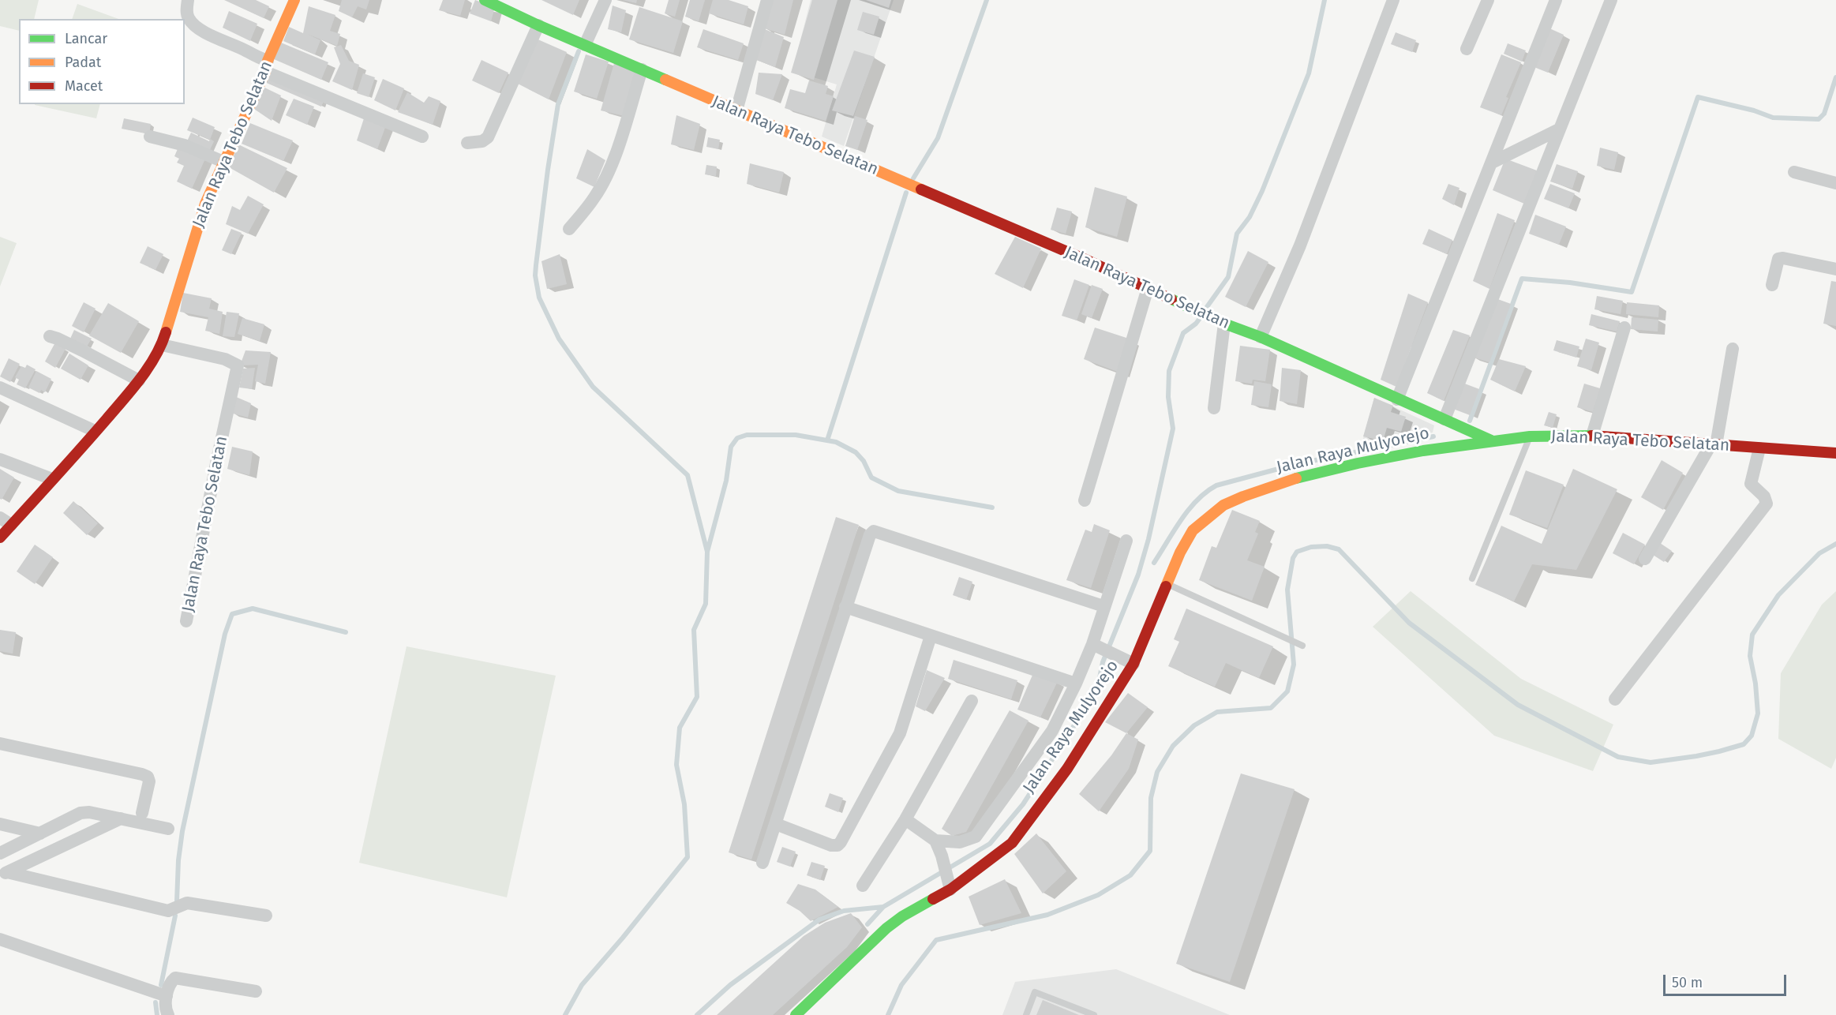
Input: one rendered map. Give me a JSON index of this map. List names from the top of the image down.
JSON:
{
  "streets": {
    "street": ["Jalan Raya Tebo Selatan", "Jalan Raya Mulyorejo"]
  },
  "crossings": [
    ["Jalan Raya Tebo Selatan", "Jalan Raya Mulyorejo"]
  ],
  "legend": ["Lancar", "Padat", "Macet"],
  "scale_bar": "50 m"
}
